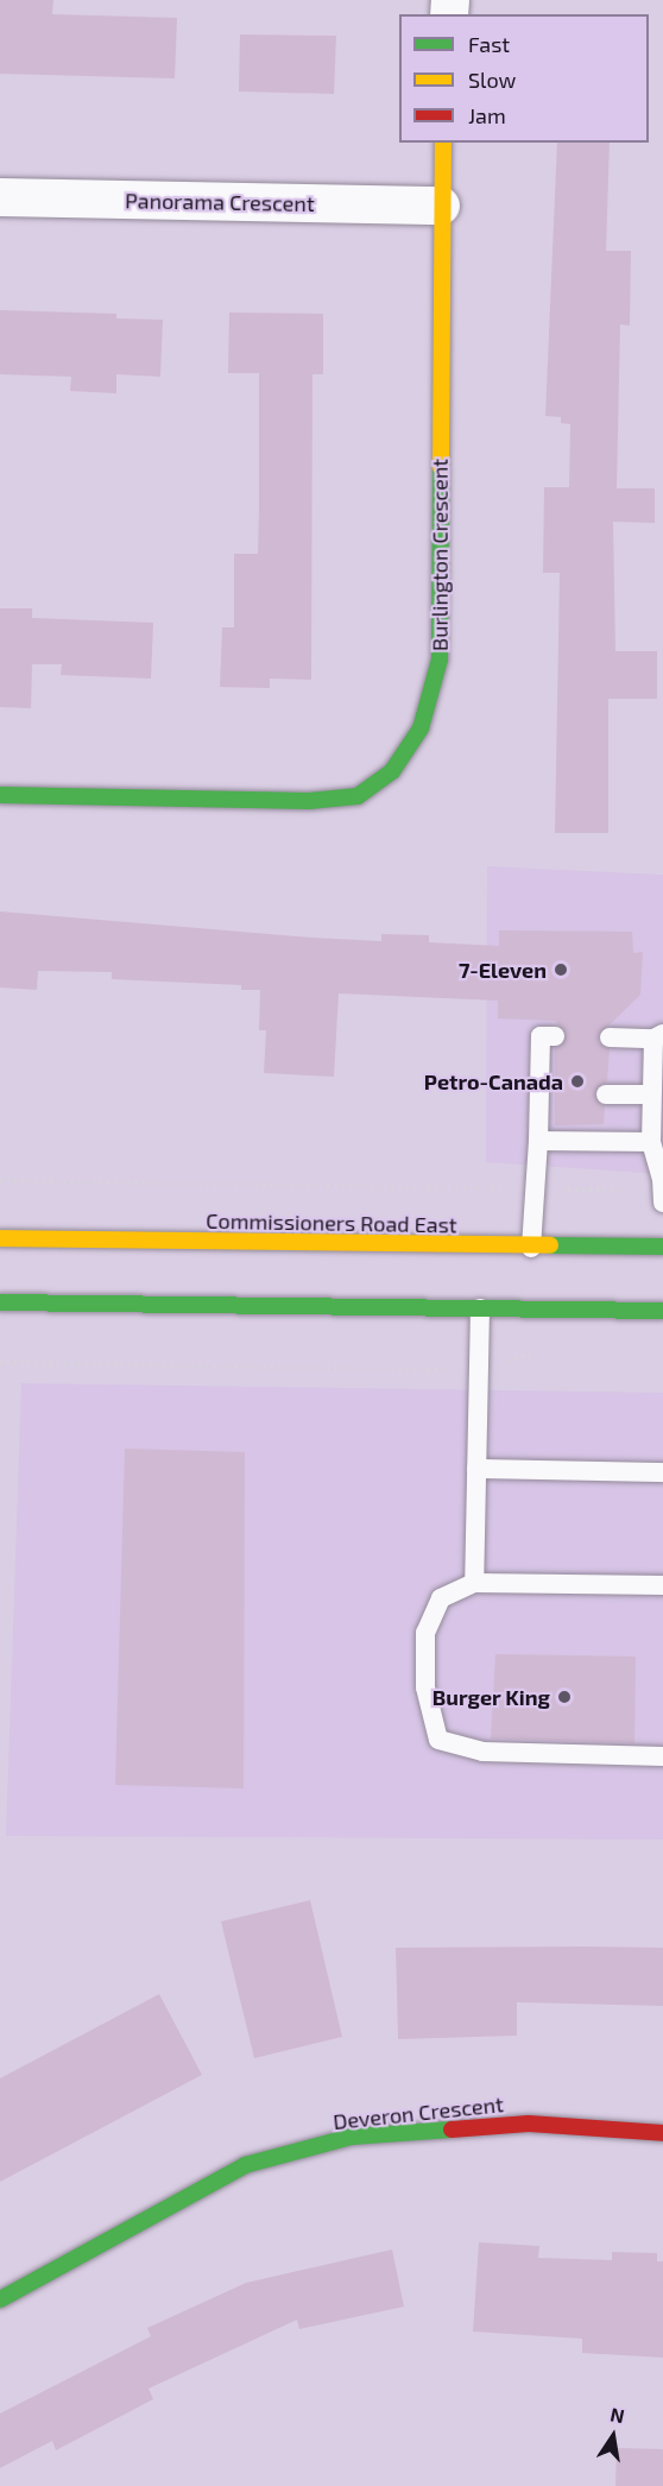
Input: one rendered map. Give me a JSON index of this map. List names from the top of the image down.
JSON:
{
  "streets": {
    "street": [
      "Panorama Crescent",
      "Burlington Crescent",
      "Commissioners Road East",
      "Deveron Crescent"
    ]
  },
  "crossings": [
    ["Panorama Crescent", "Burlington Crescent"]
  ],
  "places": ["7-Eleven", "Petro-Canada", "Burger King"],
  "legend": ["Fast", "Slow", "Jam"],
  "north": "top"
}
